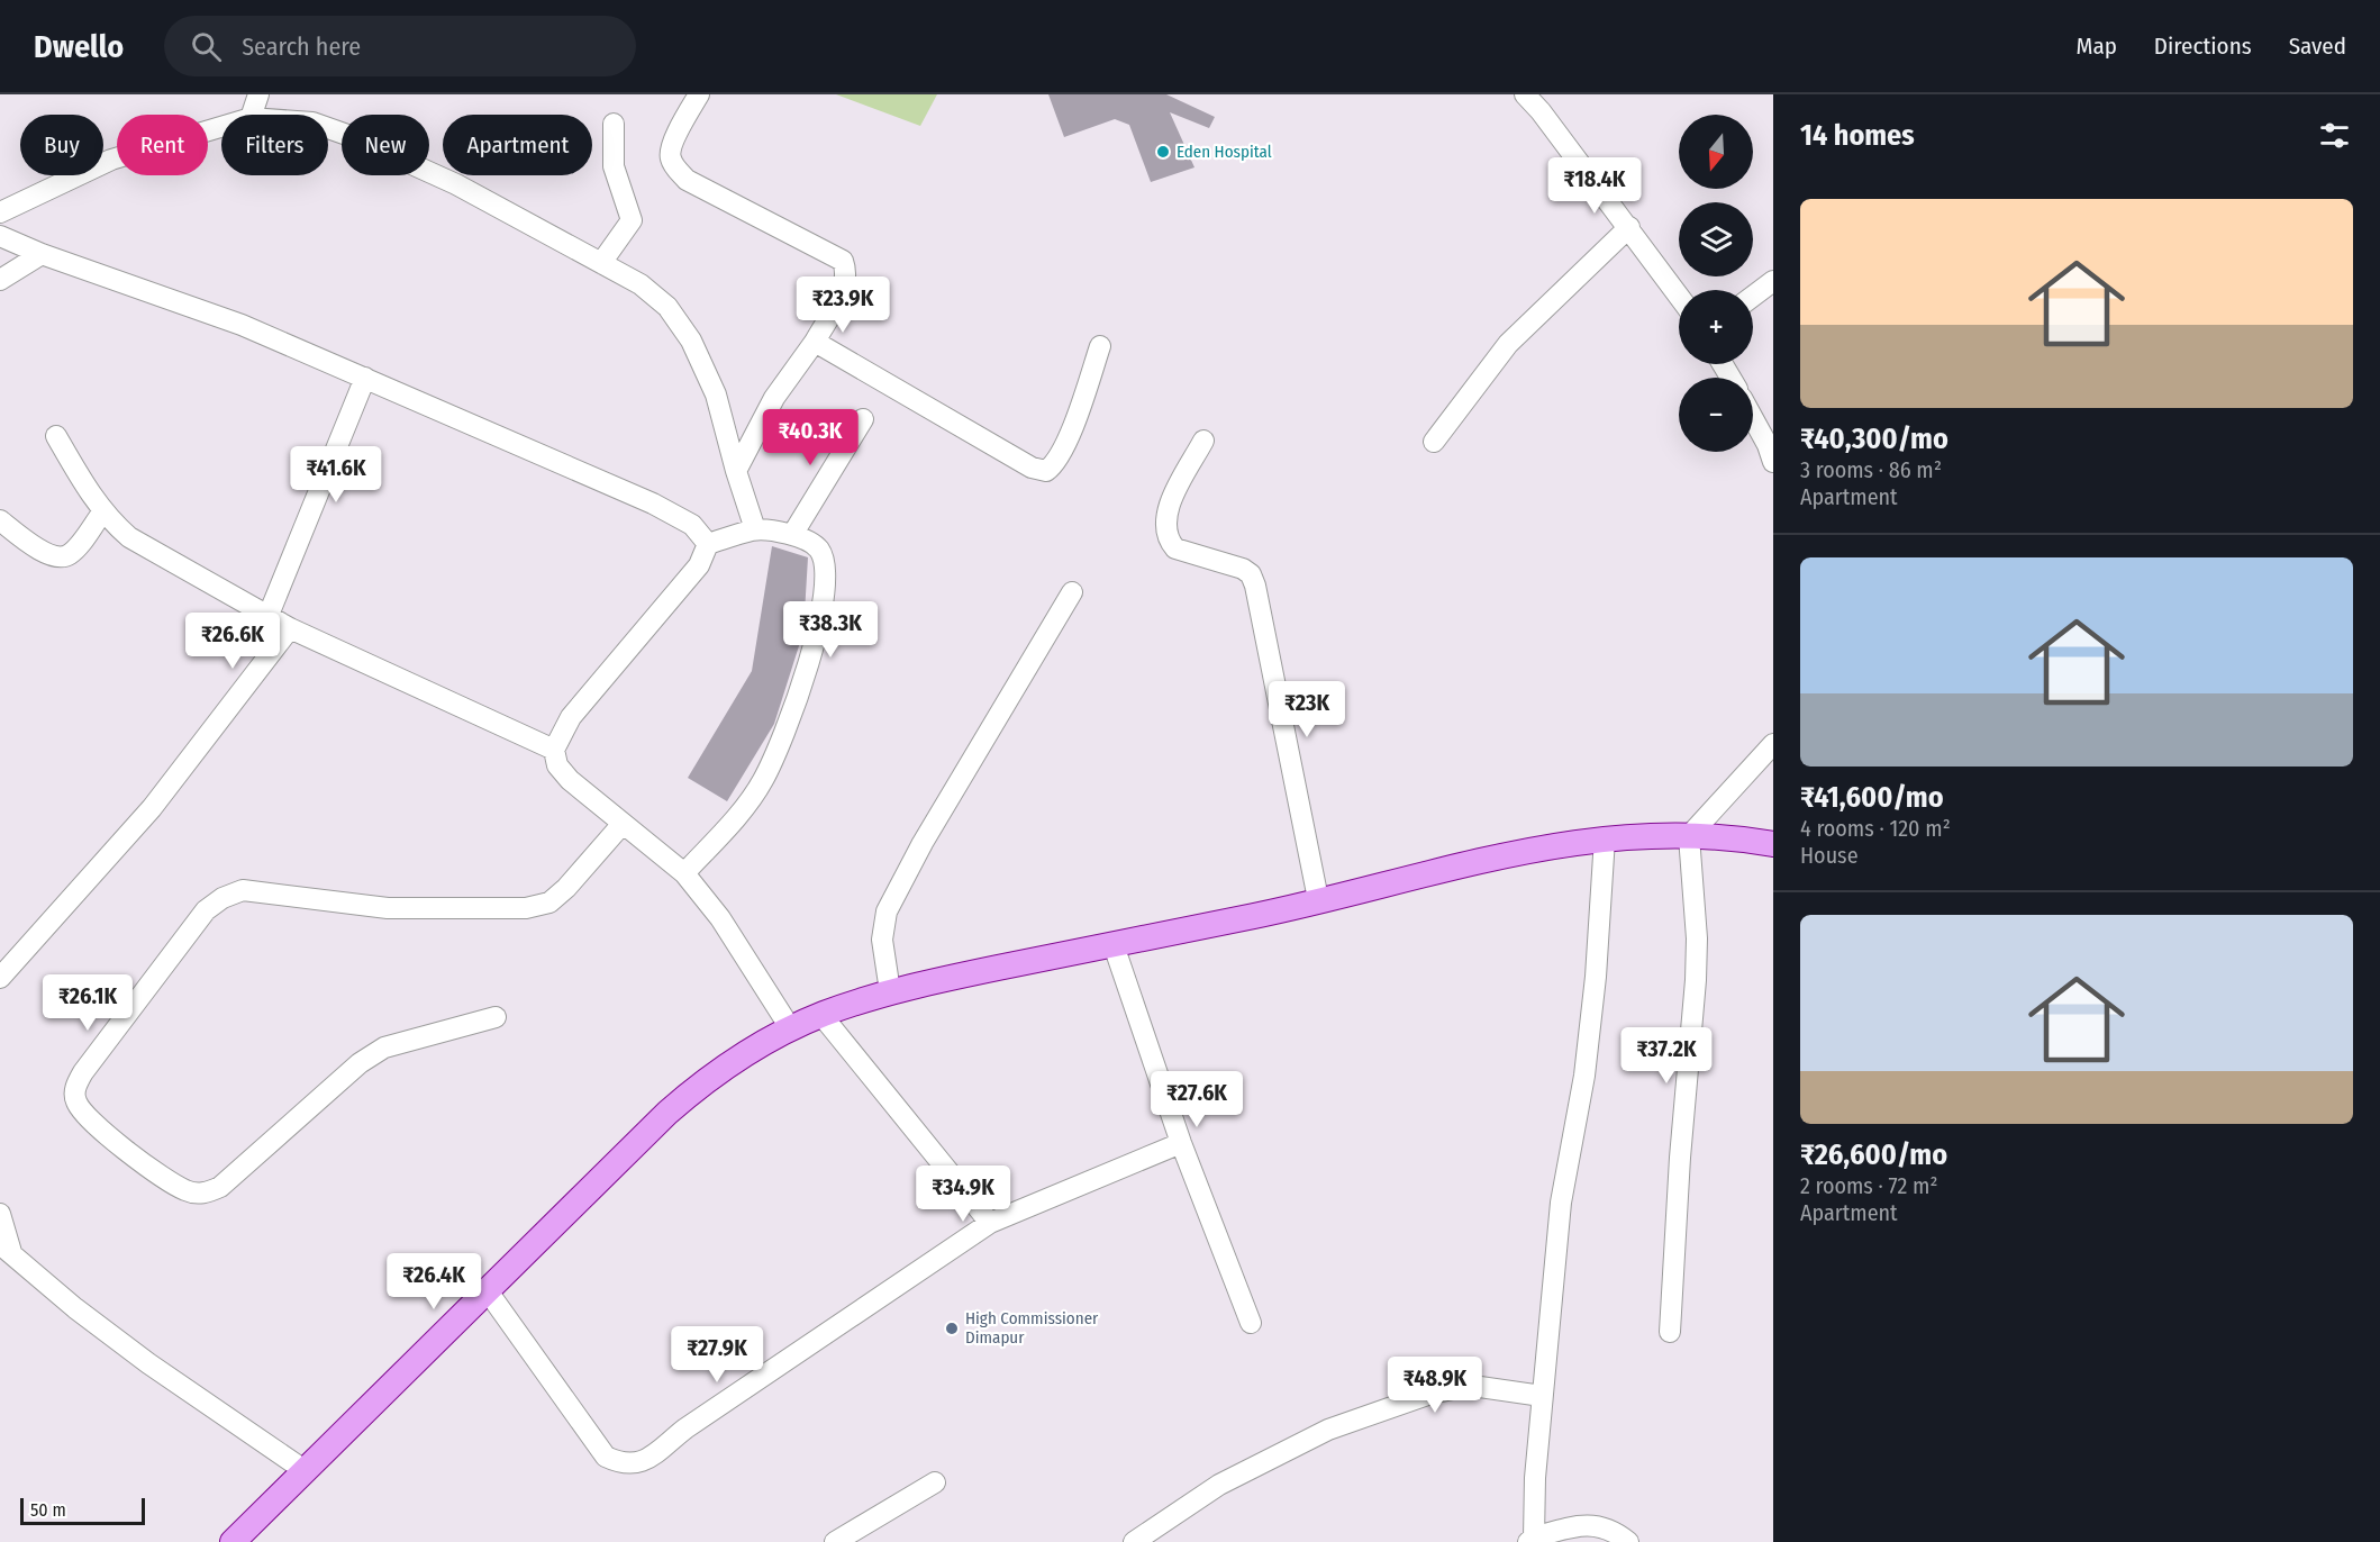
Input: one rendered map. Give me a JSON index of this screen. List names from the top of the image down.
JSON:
{
  "places": ["Eden Hospital", "High Commissioner Dimapur"],
  "scale_bar": "50 m",
  "north": "bottom",
  "page": {
    "header": "Dwello",
    "search": "Search here",
    "nav": ["Map", "Directions", "Saved"],
    "heading": "14 homes",
    "map_buttons": ["+", "−"],
    "chip": [
      "Buy",
      "Rent",
      "Filters",
      "New",
      "Apartment"
    ],
    "price": [
      "₹18.4K",
      "₹23.9K",
      "₹40.3K",
      "₹41.6K",
      "₹38.3K",
      "₹26.6K",
      "₹23K",
      "₹26.1K",
      "₹37.2K",
      "₹27.6K",
      "₹34.9K",
      "₹26.4K",
      "₹27.9K",
      "₹48.9K"
    ],
    "list": [
      {
        "name": "₹40,300/mo",
        "note": "3 rooms · 86 m² · Apartment"
      },
      {
        "name": "₹41,600/mo",
        "note": "4 rooms · 120 m² · House"
      },
      {
        "name": "₹26,600/mo",
        "note": "2 rooms · 72 m² · Apartment"
      }
    ],
    "scale": "50 m"
  }
}
